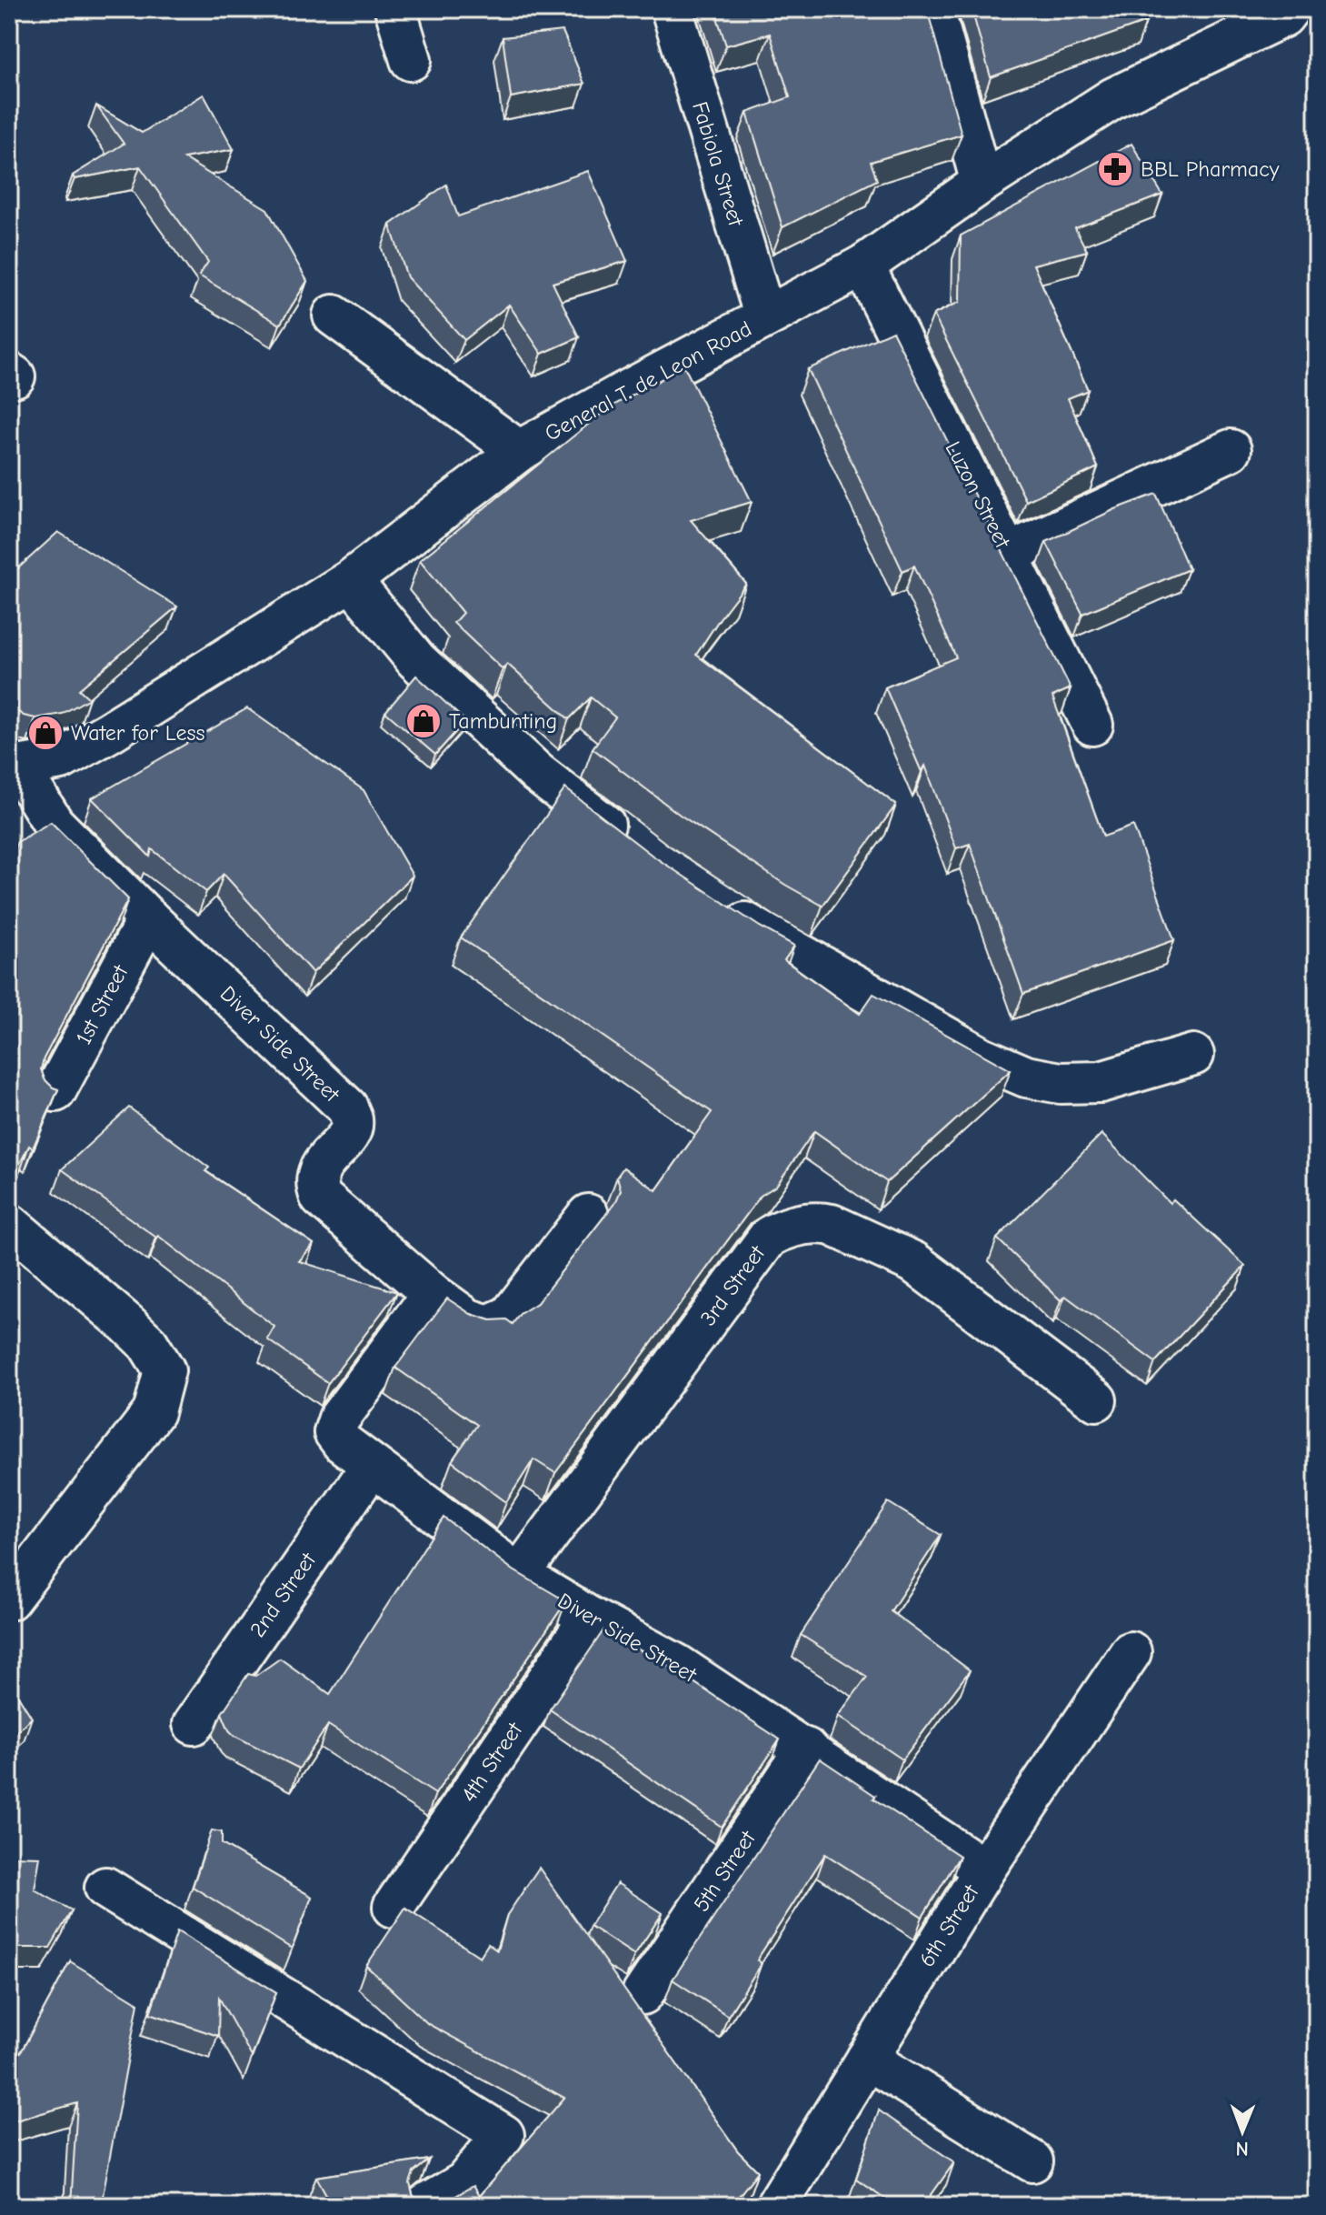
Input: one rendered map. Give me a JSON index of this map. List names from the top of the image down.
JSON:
{
  "streets": {
    "street": [
      "Fabiola Street",
      "General T. de Leon Road",
      "Luzon Street",
      "1st Street",
      "Diver Side Street",
      "3rd Street",
      "2nd Street",
      "4th Street",
      "5th Street",
      "6th Street"
    ]
  },
  "crossings": [
    ["Fabiola Street", "General T. de Leon Road"],
    ["General T. de Leon Road", "Luzon Street"],
    ["General T. de Leon Road", "Diver Side Street"],
    ["1st Street", "Diver Side Street"],
    ["Diver Side Street", "3rd Street"],
    ["Diver Side Street", "2nd Street"],
    ["Diver Side Street", "4th Street"],
    ["Diver Side Street", "5th Street"],
    ["Diver Side Street", "6th Street"]
  ],
  "places": {
    "pharmacy": ["BBL Pharmacy"],
    "shop": ["Tambunting", "Water for Less"]
  },
  "north": "bottom"
}
